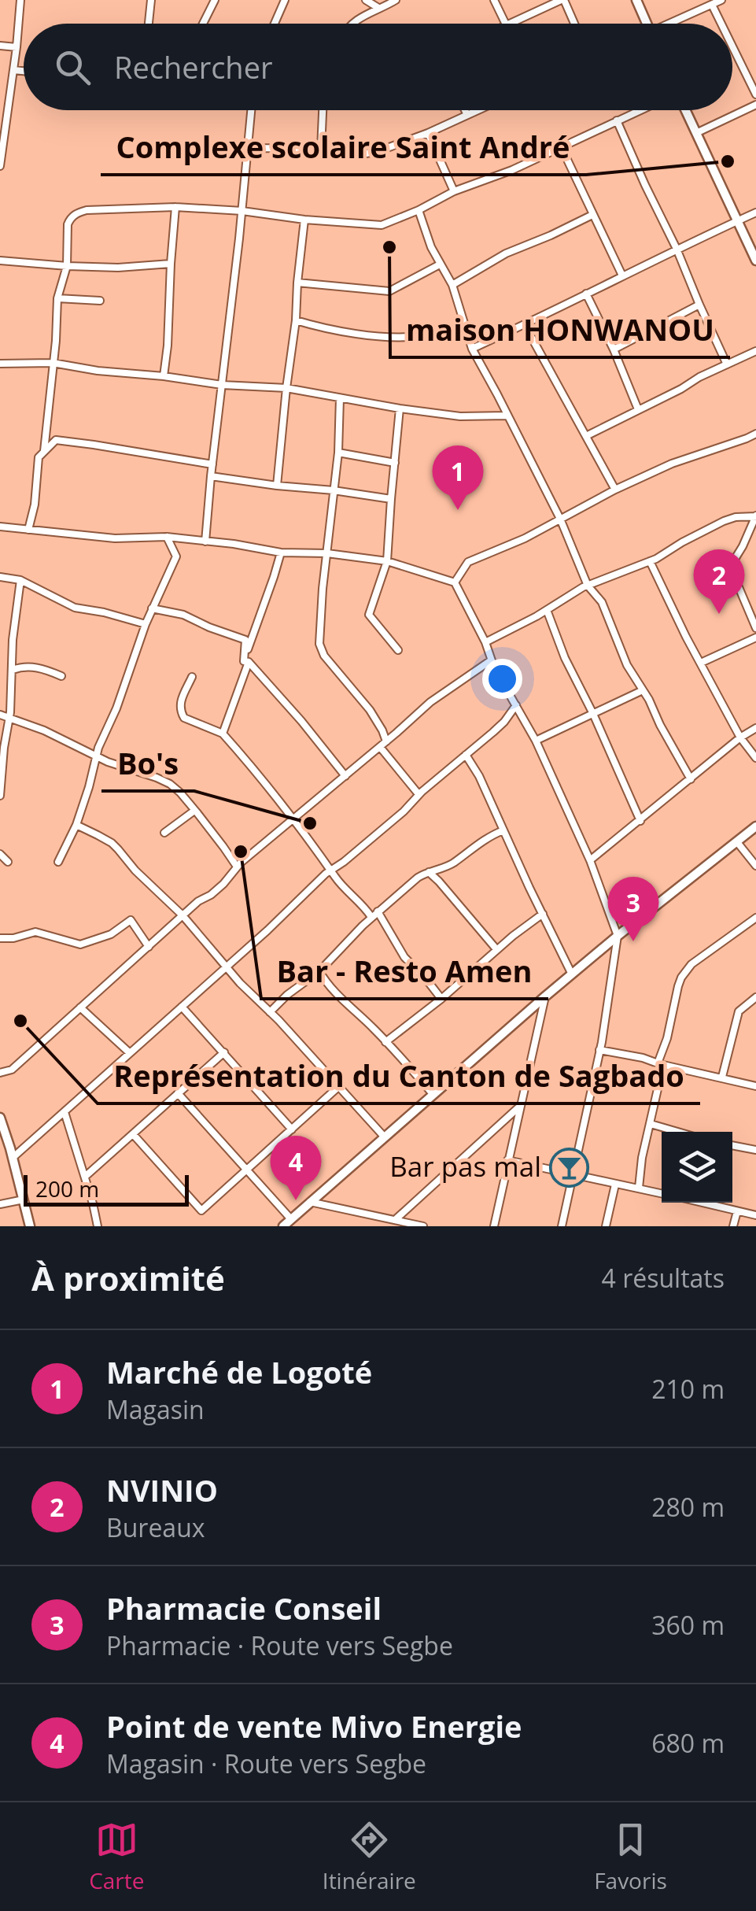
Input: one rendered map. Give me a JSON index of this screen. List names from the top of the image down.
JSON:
{
  "places": {
    "other": [
      "Complexe scolaire Saint André",
      "maison HONWANOU",
      "Bo's",
      "Bar - Resto Amen",
      "Représentation du Canton de Sagbado"
    ],
    "bar": ["Bar pas mal"]
  },
  "scale_bar": "200 m",
  "page": {
    "search": "Rechercher",
    "pins": [
      "1",
      "2",
      "3",
      "4"
    ],
    "scale": "200 m",
    "heading": ["À proximité", "4 résultats"],
    "list": [
      {
        "mark": "1",
        "name": "Marché de Logoté",
        "note": "Magasin",
        "value": "210 m"
      },
      {
        "mark": "2",
        "name": "NVINIO",
        "note": "Bureaux",
        "value": "280 m"
      },
      {
        "mark": "3",
        "name": "Pharmacie Conseil",
        "note": "Pharmacie · Route vers Segbe",
        "value": "360 m"
      },
      {
        "mark": "4",
        "name": "Point de vente Mivo Energie",
        "note": "Magasin · Route vers Segbe",
        "value": "680 m"
      }
    ],
    "nav": ["Carte", "Itinéraire", "Favoris"]
  }
}
